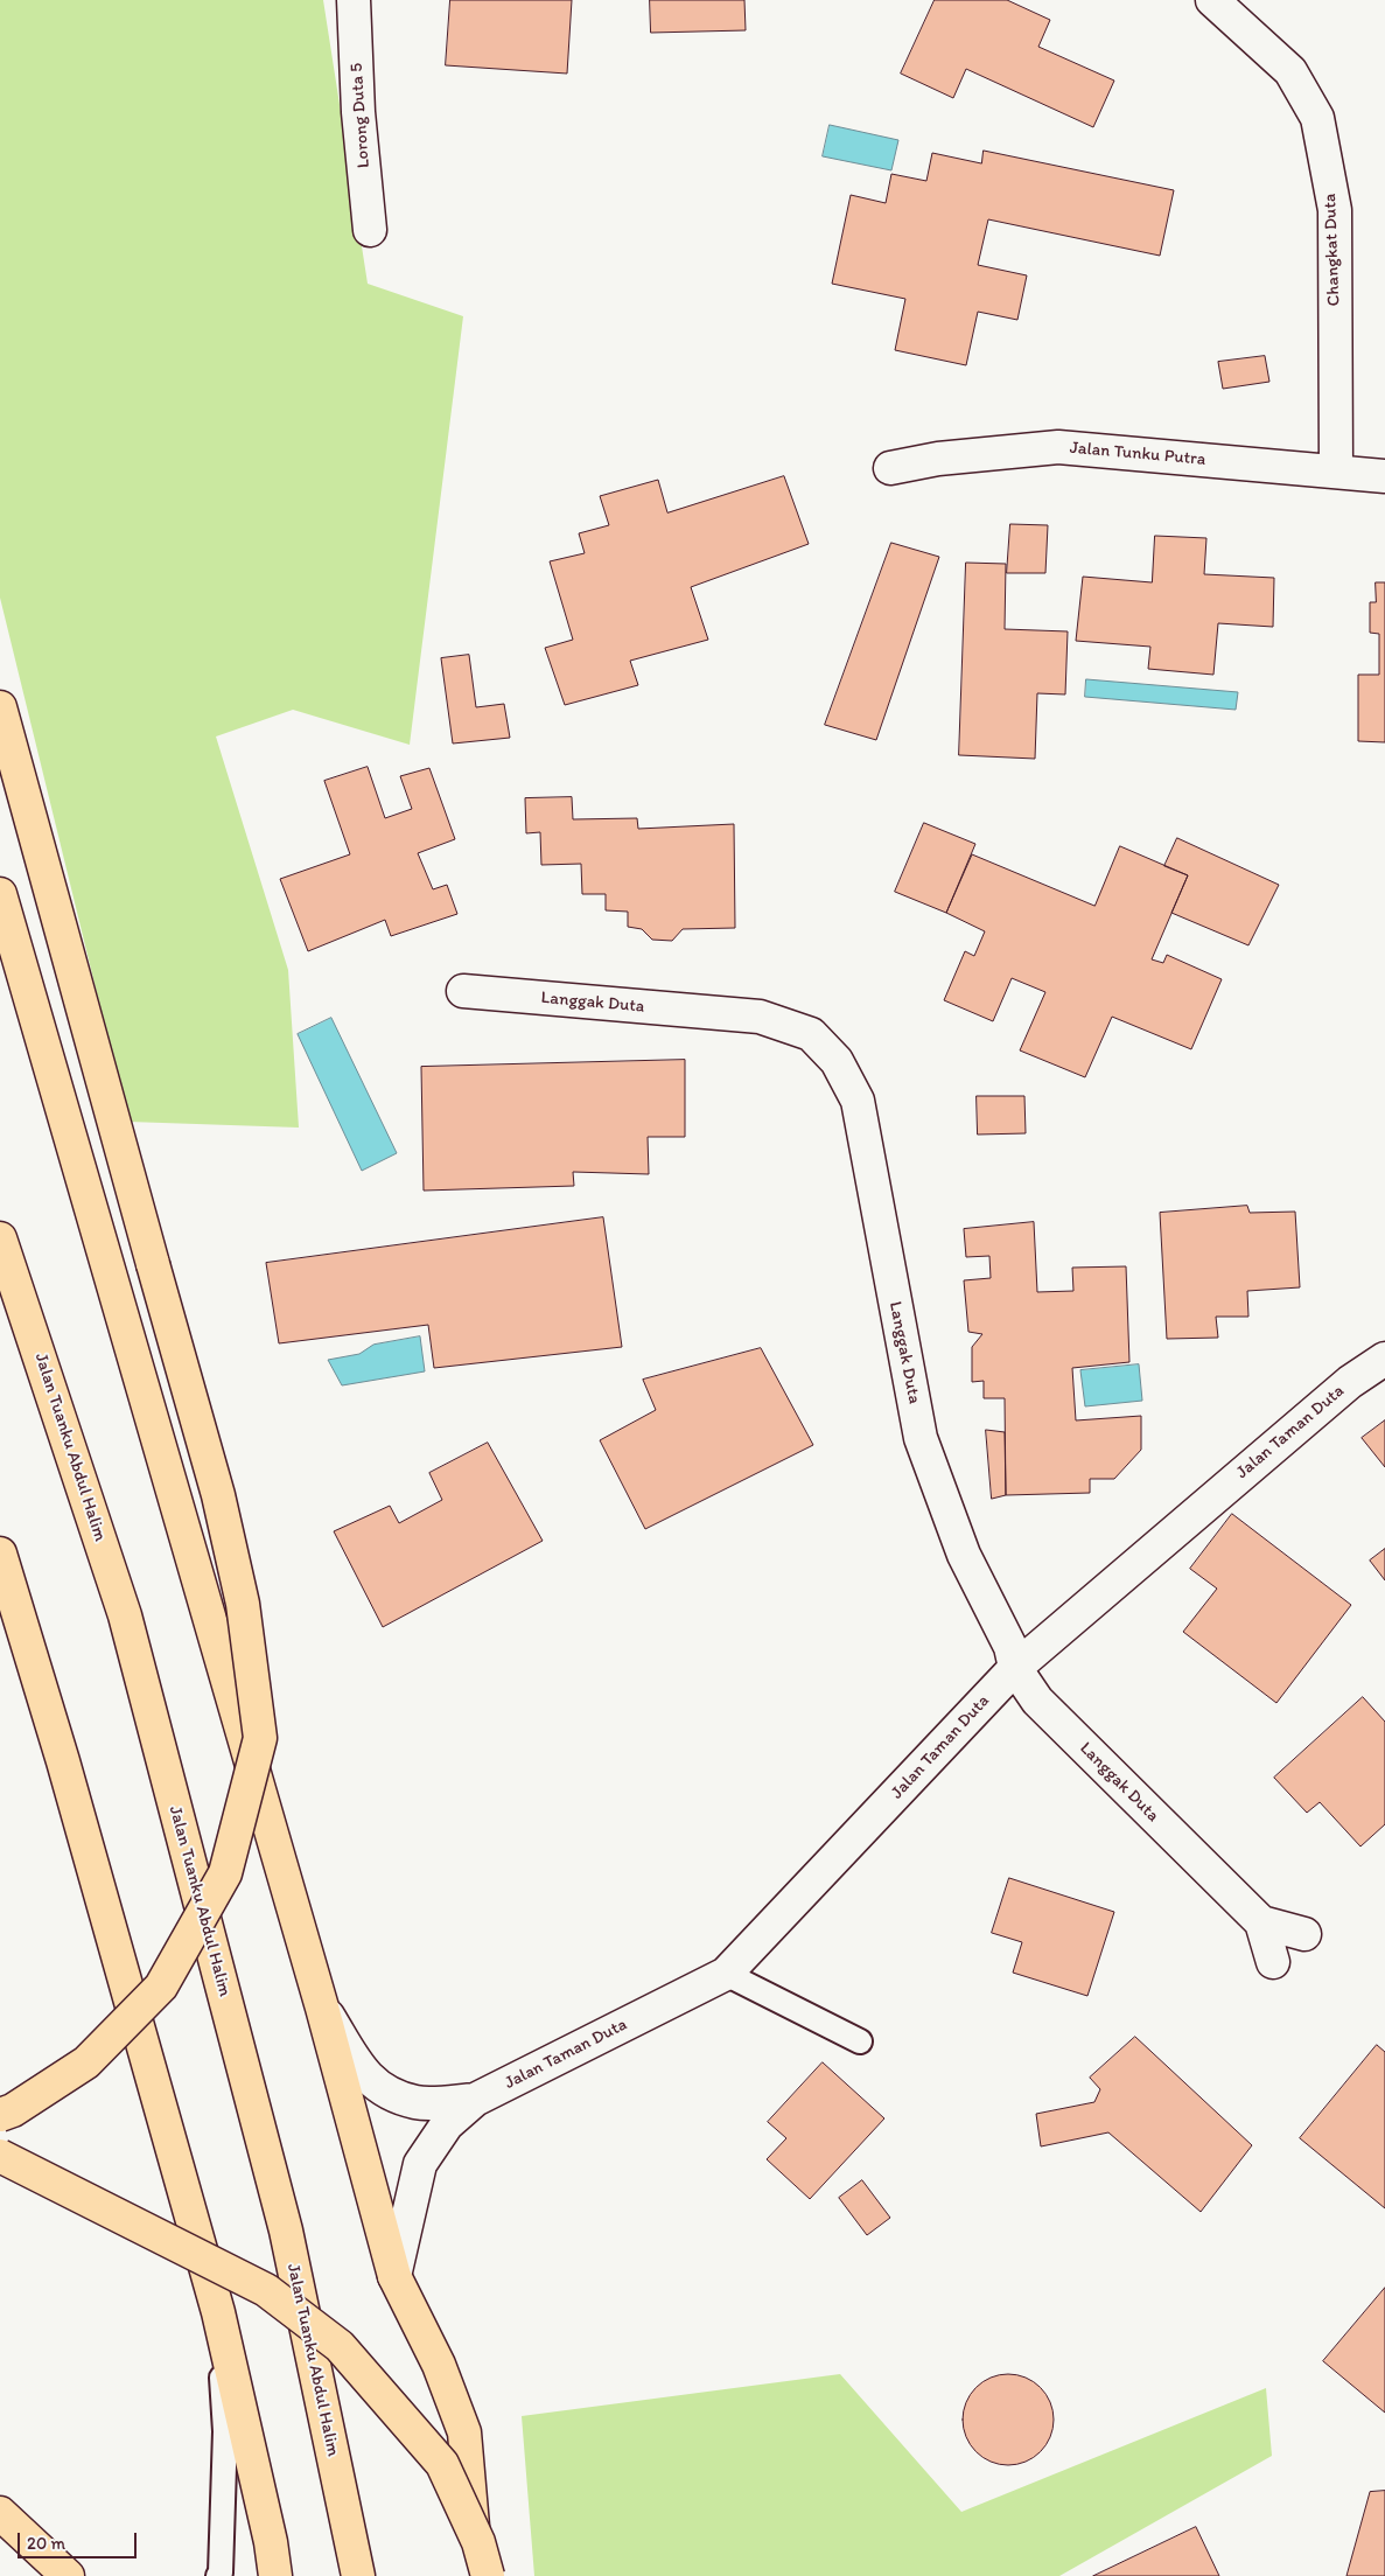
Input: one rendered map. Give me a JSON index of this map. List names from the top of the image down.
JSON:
{
  "streets": {
    "main road": ["Jalan Tuanku Abdul Halim"],
    "street": [
      "Lorong Duta 5",
      "Changkat Duta",
      "Jalan Tunku Putra",
      "Langgak Duta",
      "Jalan Taman Duta"
    ]
  },
  "crossings": [
    ["Changkat Duta", "Jalan Tunku Putra"],
    ["Langgak Duta", "Jalan Taman Duta"]
  ],
  "scale_bar": "20 m"
}
